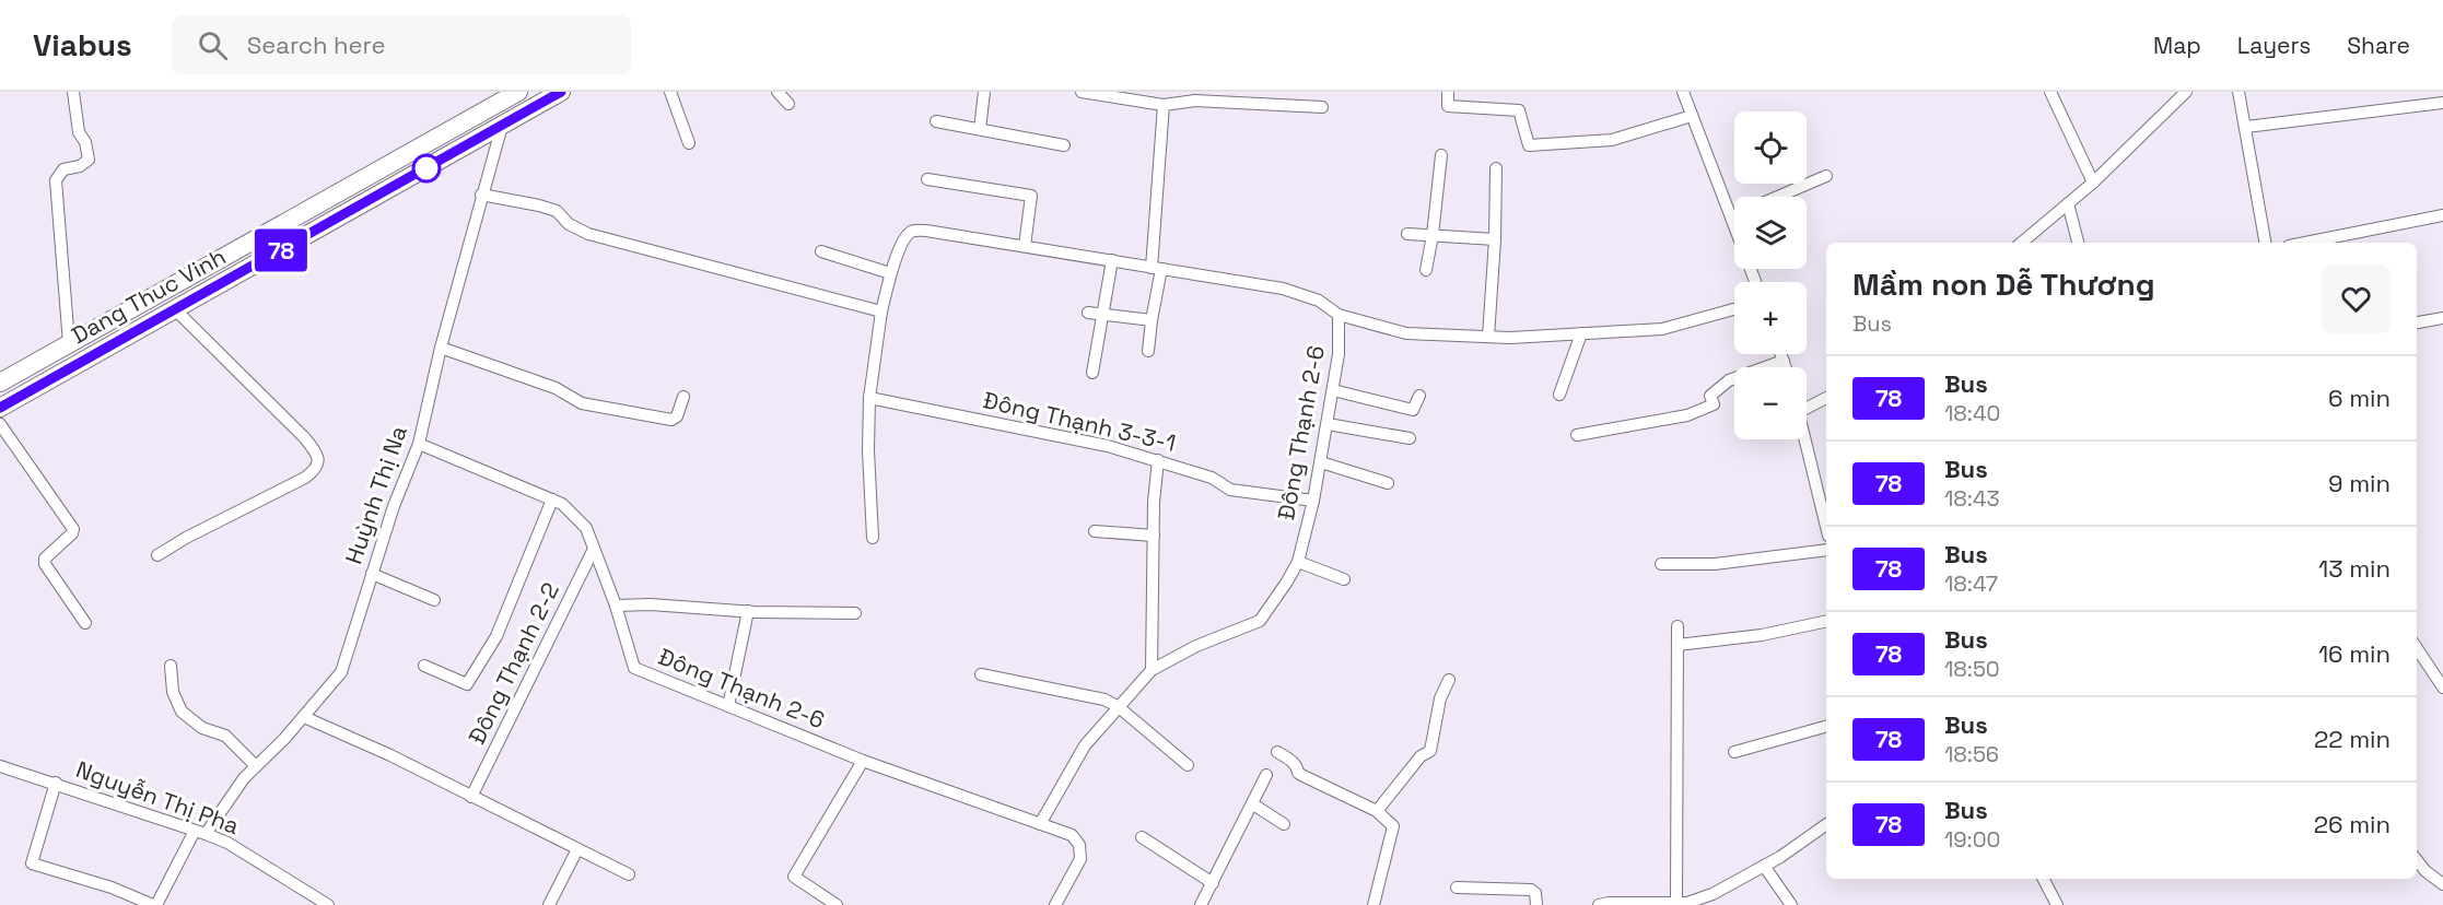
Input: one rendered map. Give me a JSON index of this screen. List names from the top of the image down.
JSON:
{
  "streets": {
    "main road": ["Dang Thuc Vinh"],
    "street": [
      "Đông Thạnh 3-3-1",
      "Đông Thạnh 2-6",
      "Huỳnh Thị Na",
      "Đông Thạnh 2-2",
      "Nguyễn Thị Pha"
    ]
  },
  "crossings": [
    ["Dang Thuc Vinh", "Huỳnh Thị Na"],
    ["Đông Thạnh 3-3-1", "Đông Thạnh 2-6"],
    ["Đông Thạnh 2-6", "Huỳnh Thị Na"],
    ["Đông Thạnh 2-6", "Đông Thạnh 2-2"],
    ["Huỳnh Thị Na", "Nguyễn Thị Pha"]
  ],
  "lines": ["bus line 78"],
  "page": {
    "header": "Viabus",
    "search": "Search here",
    "nav": ["Map", "Layers", "Share"],
    "on_map": "78",
    "map_buttons": ["+", "−"],
    "heading": ["Mầm non Dễ Thương", "Bus"],
    "list": [
      {
        "mark": "78",
        "name": "Bus",
        "note": "18:40",
        "value": "6 min"
      },
      {
        "mark": "78",
        "name": "Bus",
        "note": "18:43",
        "value": "9 min"
      },
      {
        "mark": "78",
        "name": "Bus",
        "note": "18:47",
        "value": "13 min"
      },
      {
        "mark": "78",
        "name": "Bus",
        "note": "18:50",
        "value": "16 min"
      },
      {
        "mark": "78",
        "name": "Bus",
        "note": "18:56",
        "value": "22 min"
      },
      {
        "mark": "78",
        "name": "Bus",
        "note": "19:00",
        "value": "26 min"
      }
    ]
  }
}
